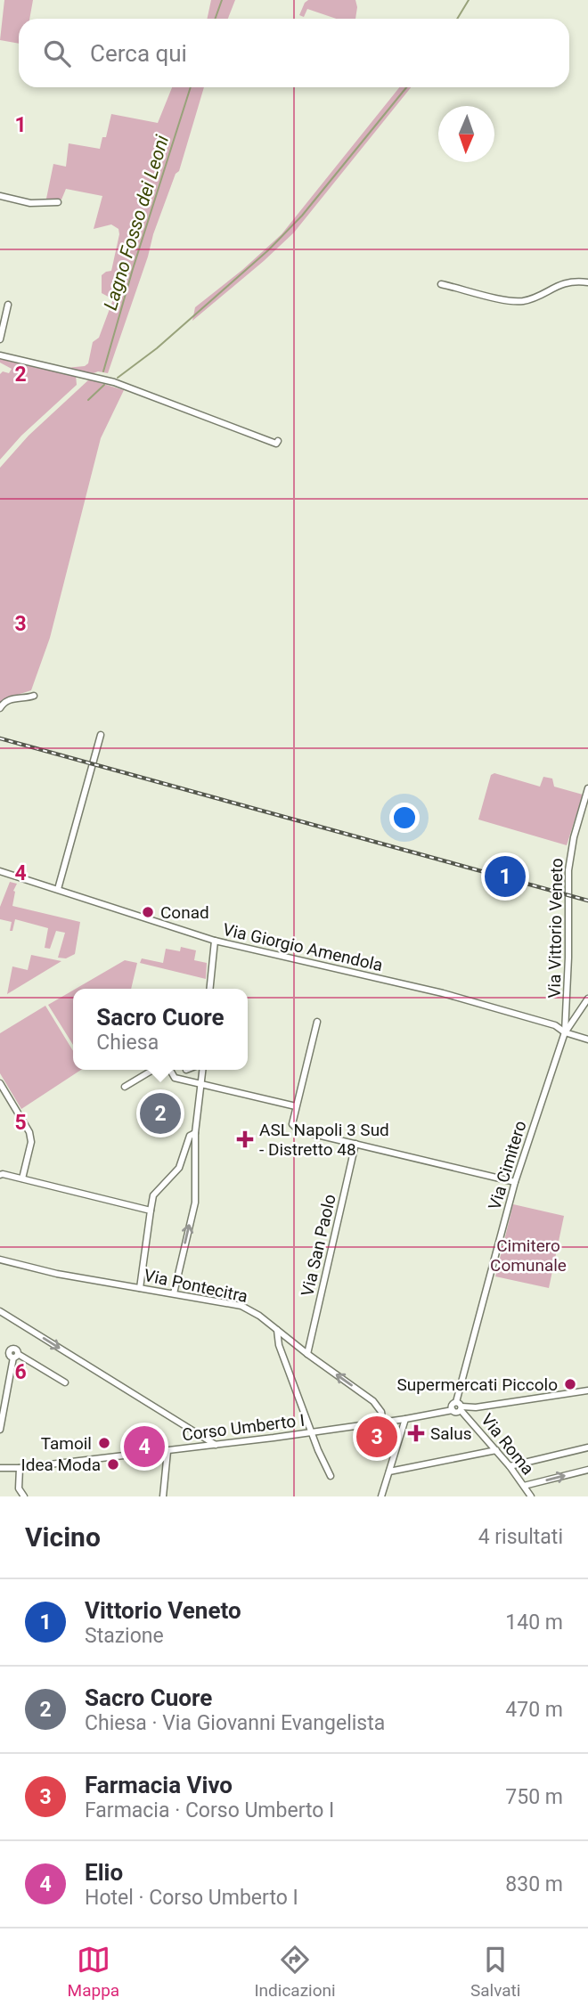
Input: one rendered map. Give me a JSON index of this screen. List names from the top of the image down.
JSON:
{
  "streets": {
    "street": [
      "Via Vittorio Veneto",
      "Via Giorgio Amendola",
      "Via Cimitero",
      "Via San Paolo",
      "Via Pontecitra",
      "Corso Umberto I",
      "Via Roma"
    ]
  },
  "crossings": [
    ["Via Vittorio Veneto", "Via Giorgio Amendola"],
    ["Via Vittorio Veneto", "Via Cimitero"],
    ["Via Giorgio Amendola", "Via Cimitero"],
    ["Via Cimitero", "Corso Umberto I"],
    ["Via Cimitero", "Via Roma"],
    ["Via San Paolo", "Via Pontecitra"],
    ["Via Pontecitra", "Corso Umberto I"],
    ["Corso Umberto I", "Via Roma"]
  ],
  "water": ["Lagno Fosso dei Leoni"],
  "parks": ["Cimitero Comunale"],
  "places": {
    "other": [
      "Conad",
      "Supermercati Piccolo",
      "Tamoil",
      "Idea Moda"
    ],
    "health": ["ASL Napoli 3 Sud - Distretto 48", "Salus"]
  },
  "north": "bottom",
  "page": {
    "search": "Cerca qui",
    "pins": [
      "1",
      "2",
      "3",
      "4"
    ],
    "popup": ["Sacro Cuore", "Chiesa"],
    "heading": ["Vicino", "4 risultati"],
    "list": [
      {
        "mark": "1",
        "name": "Vittorio Veneto",
        "note": "Stazione",
        "value": "140 m"
      },
      {
        "mark": "2",
        "name": "Sacro Cuore",
        "note": "Chiesa · Via Giovanni Evangelista",
        "value": "470 m"
      },
      {
        "mark": "3",
        "name": "Farmacia Vivo",
        "note": "Farmacia · Corso Umberto I",
        "value": "750 m"
      },
      {
        "mark": "4",
        "name": "Elio",
        "note": "Hotel · Corso Umberto I",
        "value": "830 m"
      }
    ],
    "nav": ["Mappa", "Indicazioni", "Salvati"]
  },
  "grid": {
    "rows": [
      "1",
      "2",
      "3",
      "4",
      "5",
      "6"
    ]
  }
}
